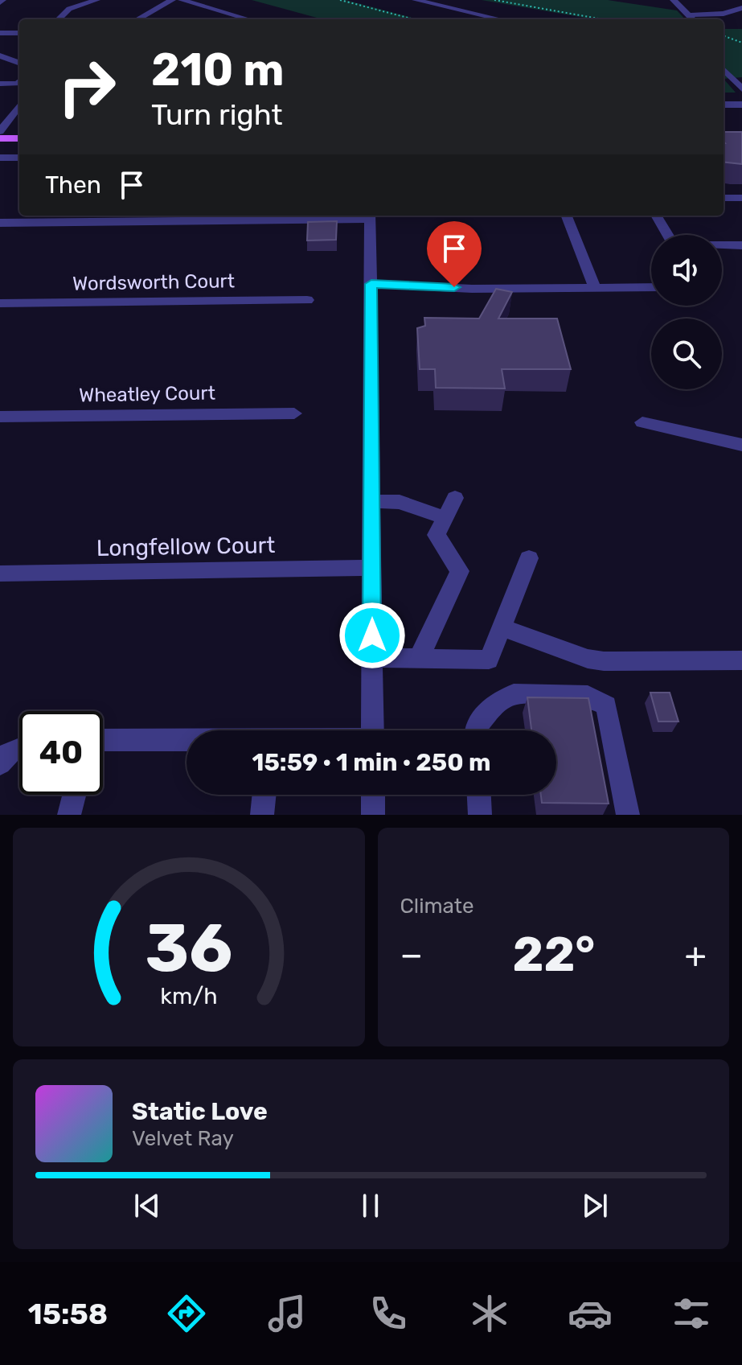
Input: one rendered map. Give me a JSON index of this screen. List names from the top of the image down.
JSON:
{
  "streets": {
    "street": ["Wordsworth Court", "Wheatley Court", "Longfellow Court"]
  },
  "page": {
    "turn": ["210 m", "Turn right"],
    "then": "Then",
    "limit": "40",
    "trip": "15:59 · 1 min · 250 m",
    "tile": "Climate",
    "heat": ["−", "22°", "+"],
    "song": ["Static Love", "Velvet Ray"],
    "tabs": "15:58",
    "gauge": ["36", "km/h"]
  }
}
